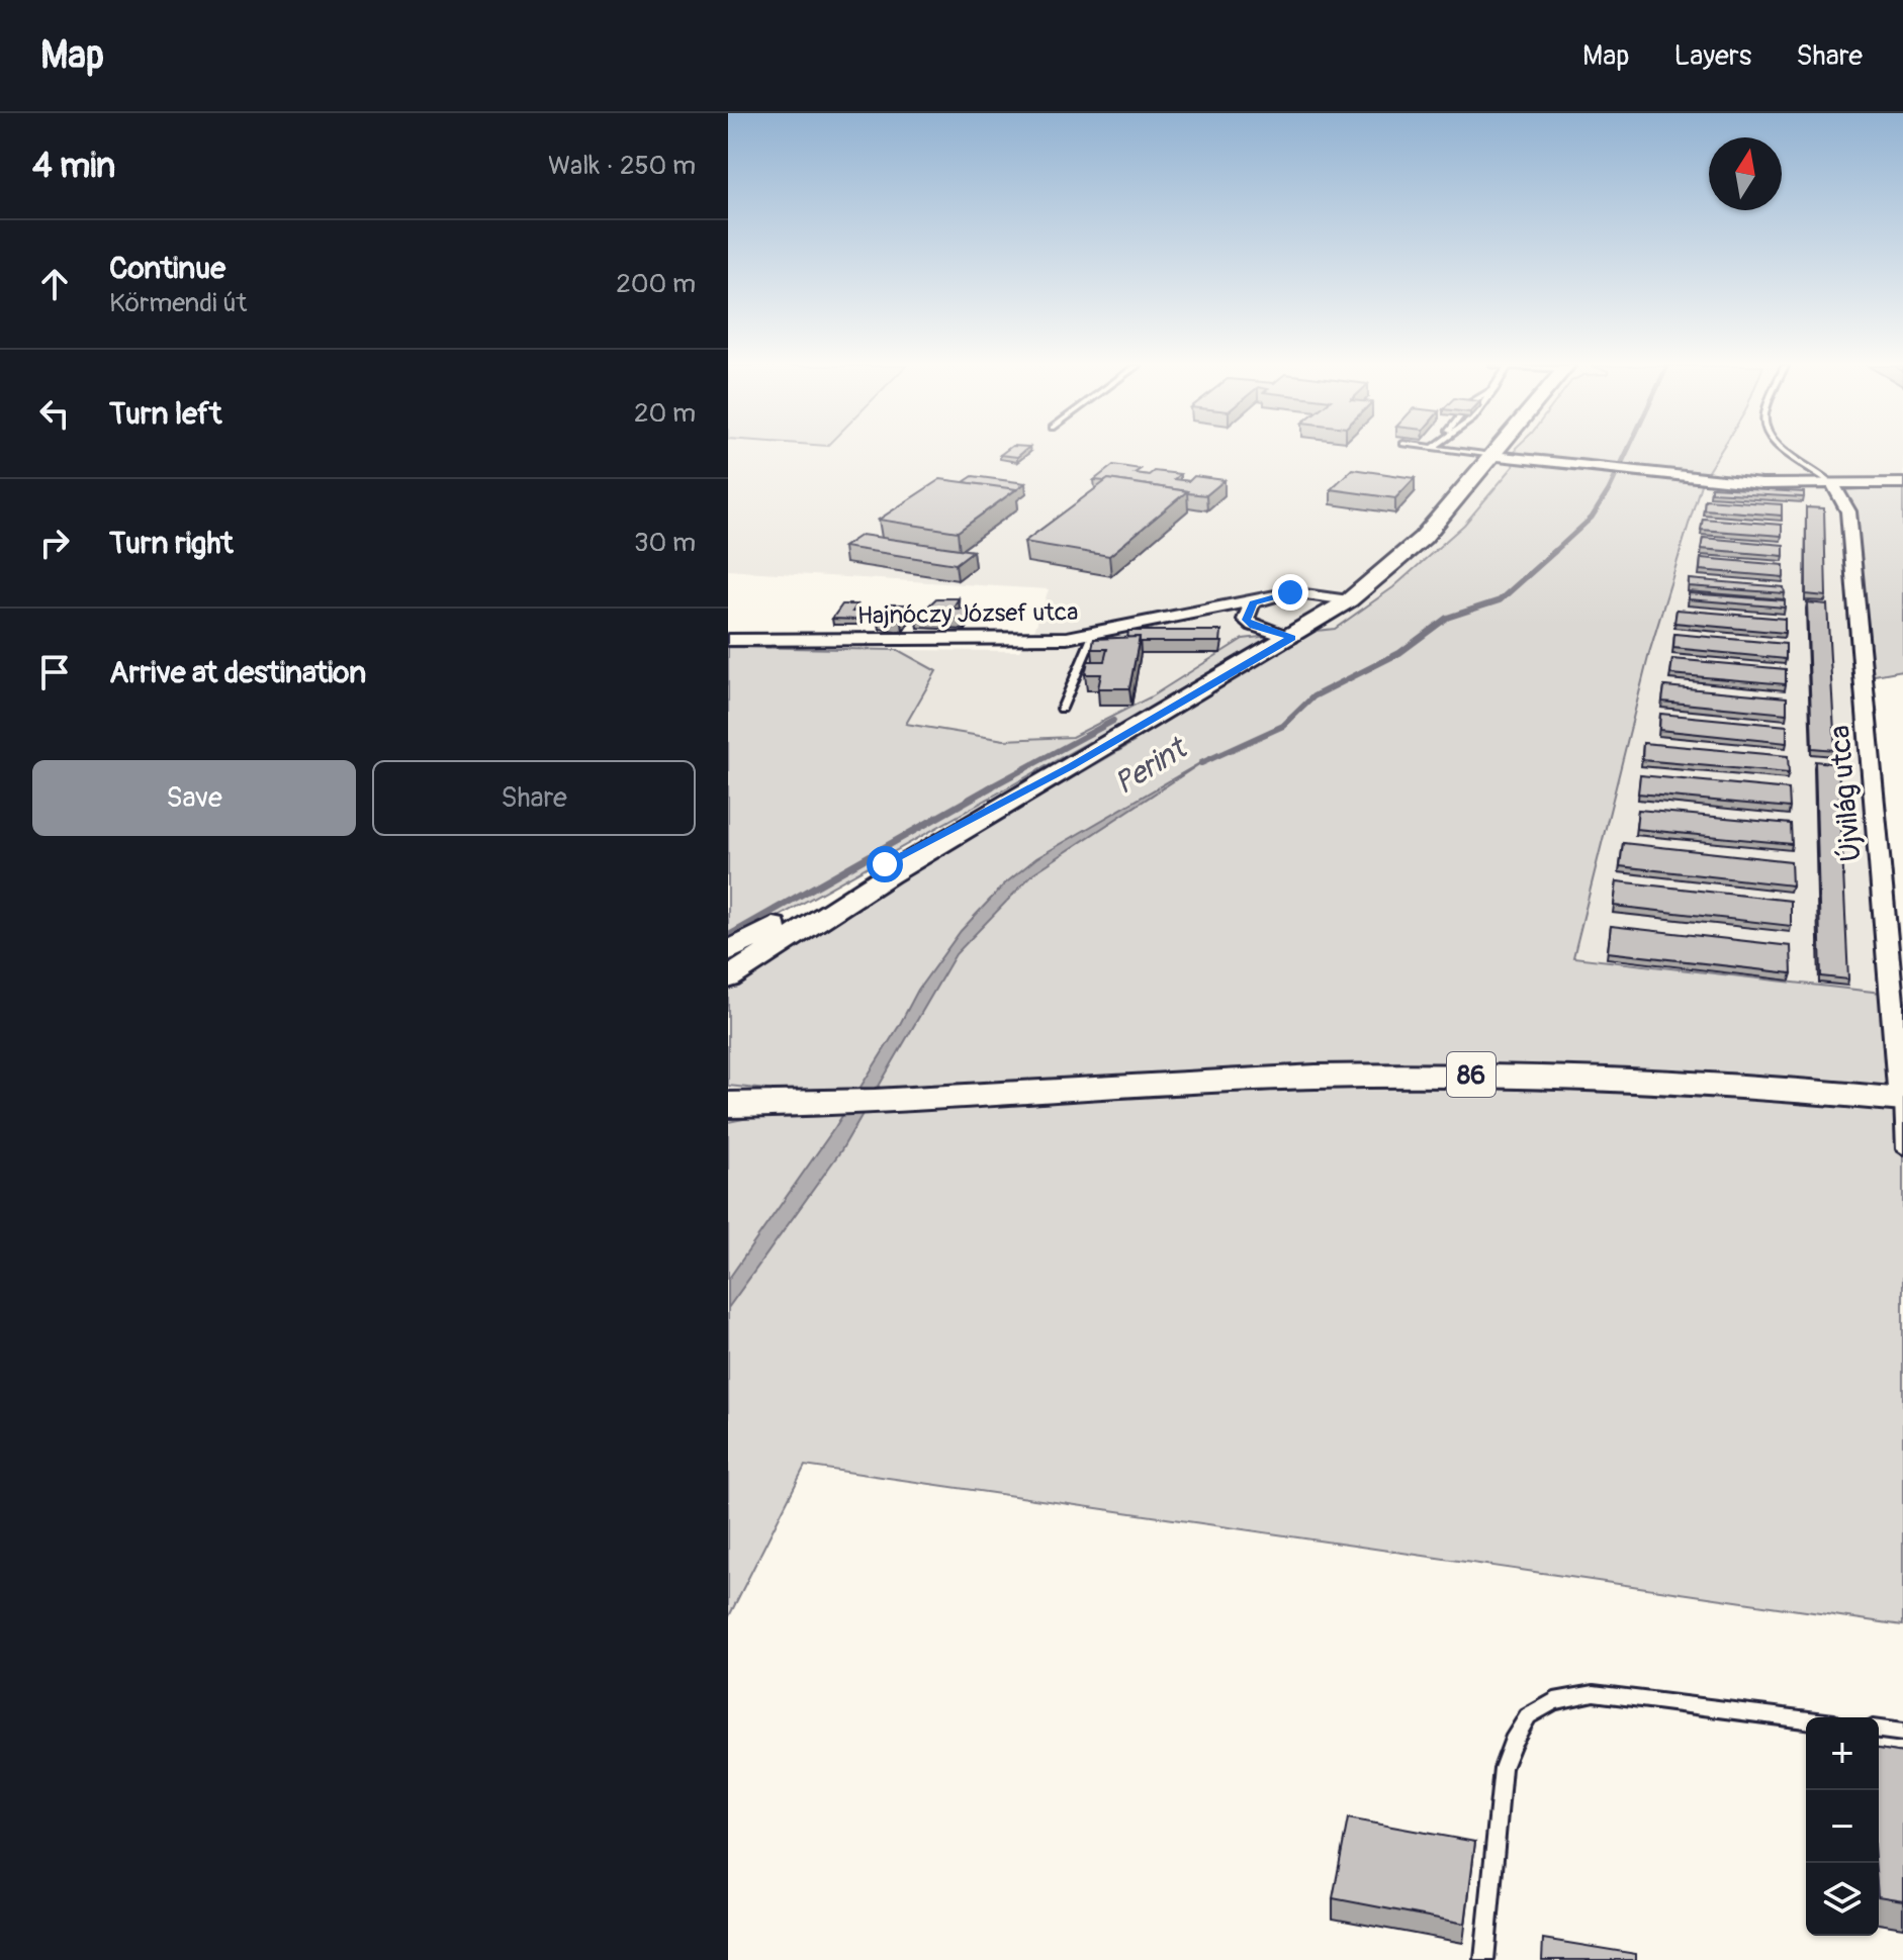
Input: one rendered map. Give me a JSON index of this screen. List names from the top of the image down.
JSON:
{
  "streets": {
    "main road": ["86"],
    "street": ["Hajnóczy József utca", "Újvilág utca"]
  },
  "crossings": [
    ["Újvilág utca", "86"]
  ],
  "water": ["Perint"],
  "north": "top",
  "page": {
    "header": "Map",
    "nav": ["Map", "Layers", "Share"],
    "heading": ["4 min", "Walk · 250 m"],
    "list": [
      ["Continue", "Körmendi út", "200 m"],
      ["Turn left", "20 m"],
      ["Turn right", "30 m"],
      "Arrive at destination"
    ],
    "buttons": ["Save", "Share"],
    "map_buttons": ["+", "−"]
  }
}
